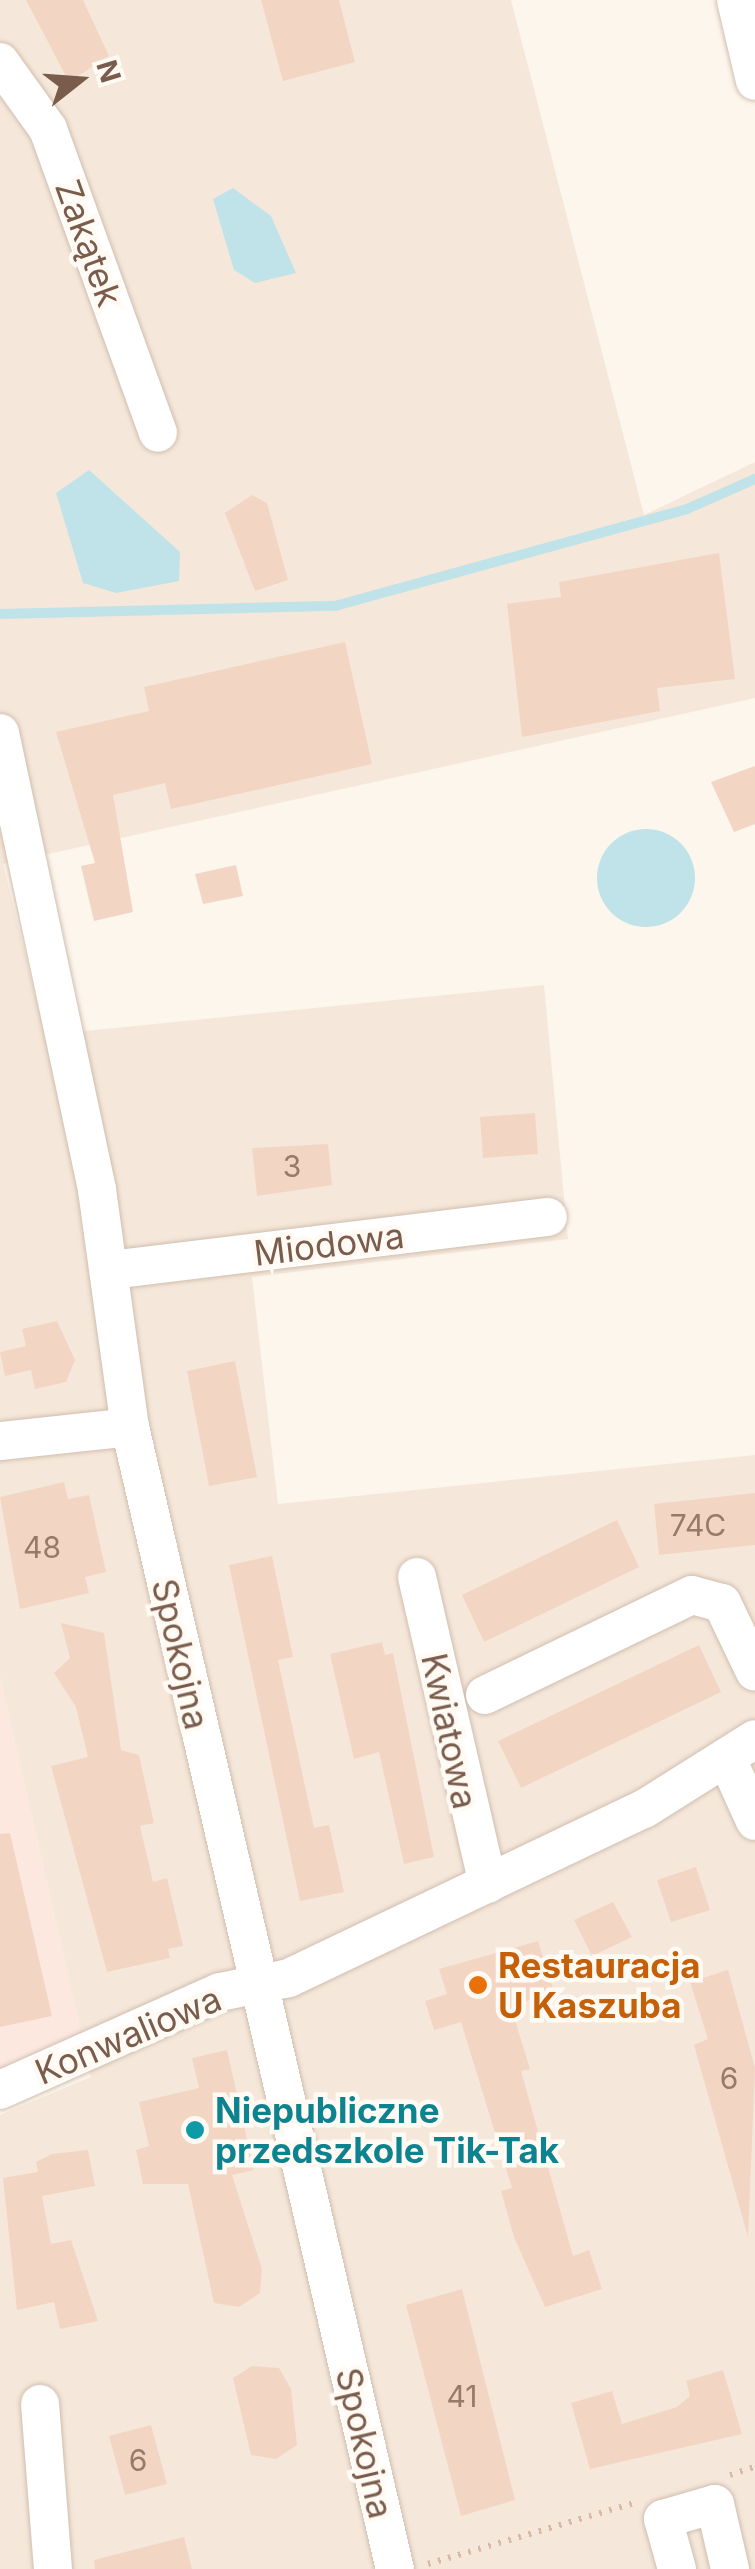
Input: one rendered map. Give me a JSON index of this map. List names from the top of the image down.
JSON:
{
  "streets": {
    "street": [
      "Zakątek",
      "Miodowa",
      "Spokojna",
      "Kwiatowa",
      "Konwaliowa"
    ]
  },
  "crossings": [
    ["Miodowa", "Spokojna"],
    ["Spokojna", "Konwaliowa"]
  ],
  "places": ["Restauracja U Kaszuba", "Niepubliczne przedszkole Tik-Tak"],
  "house_numbers": [
    "3",
    "74C",
    "48",
    "6",
    "41",
    "6"
  ],
  "north": "right"
}
